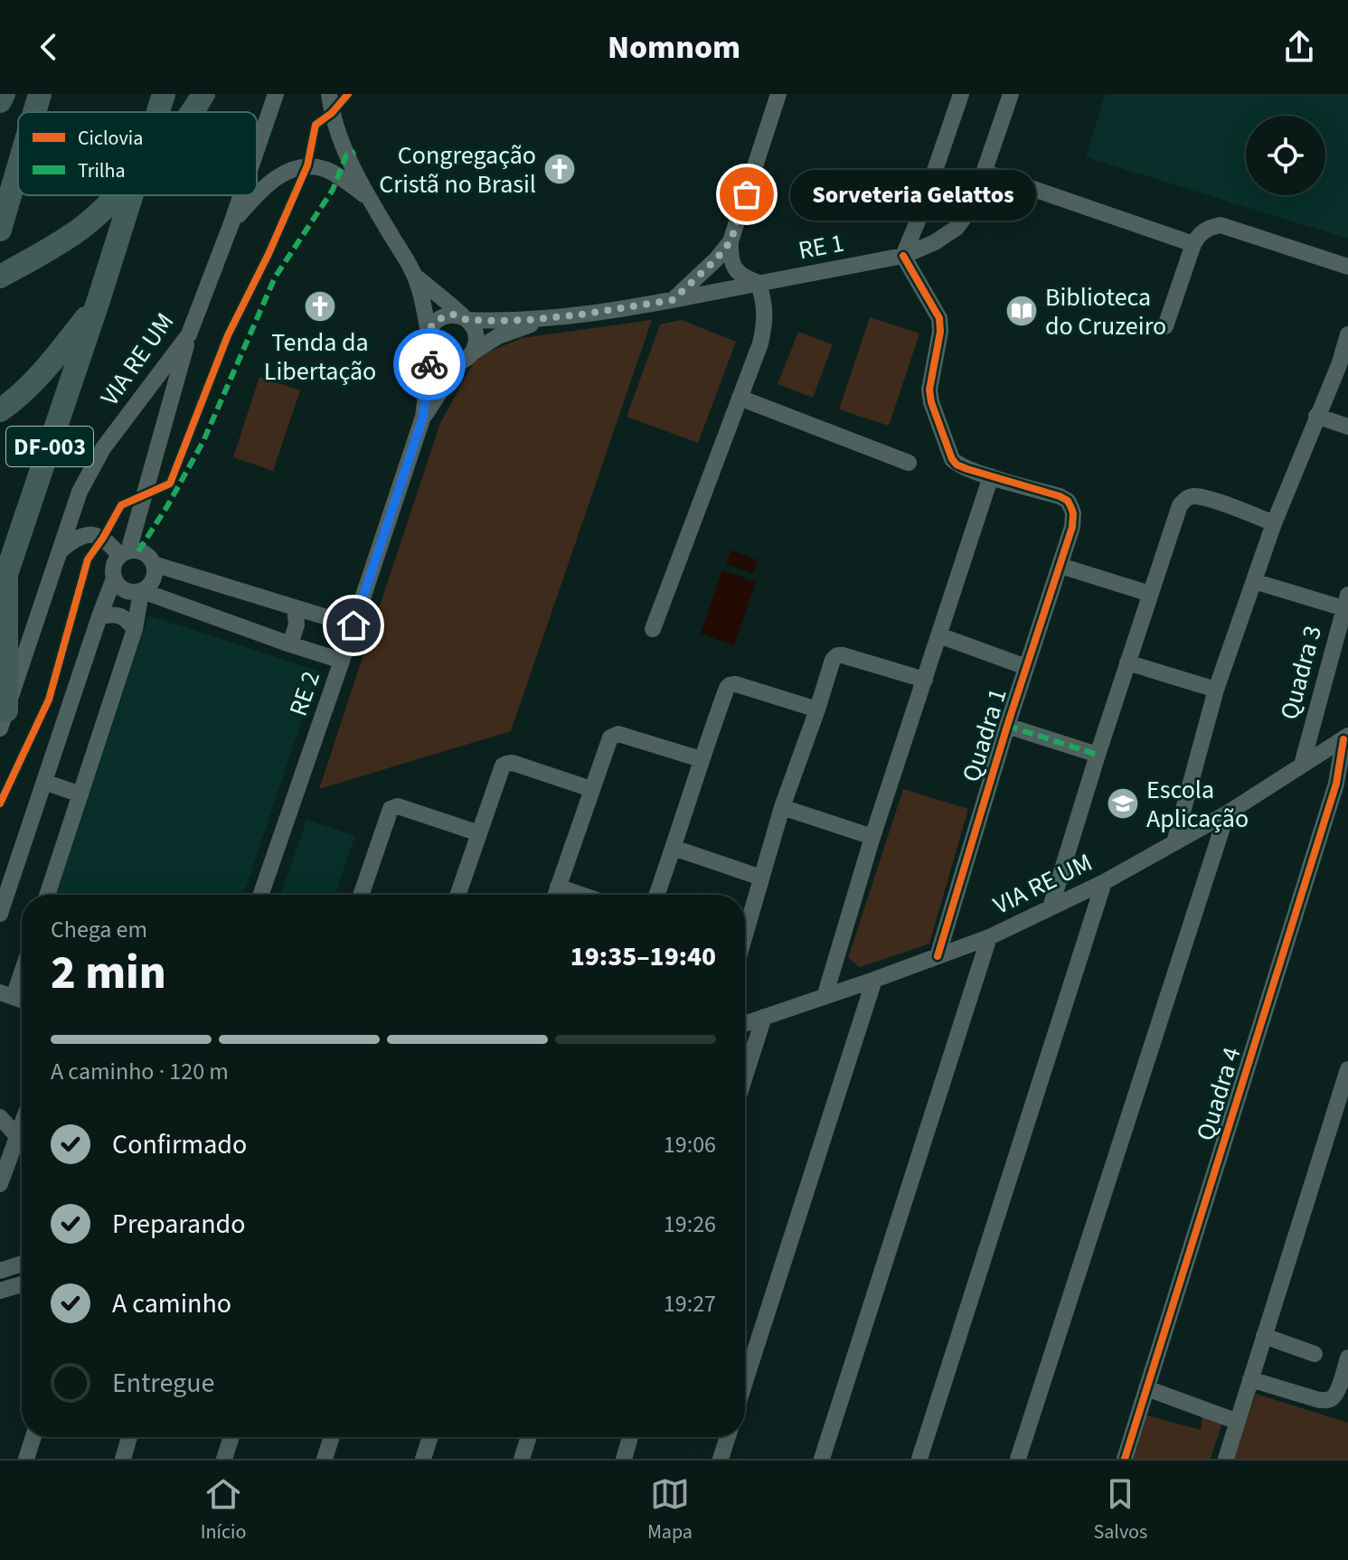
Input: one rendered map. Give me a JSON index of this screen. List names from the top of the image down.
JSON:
{
  "streets": {
    "highway": ["DF-003"],
    "street": [
      "RE 1",
      "VIA RE UM",
      "Quadra 3",
      "RE 2",
      "Quadra 1",
      "Quadra 4"
    ]
  },
  "crossings": [
    ["RE 1", "RE 2"],
    ["VIA RE UM", "Quadra 3"],
    ["VIA RE UM", "Quadra 1"],
    ["VIA RE UM", "Quadra 4"]
  ],
  "places": {
    "church": ["Congregação Cristã no Brasil", "Tenda da Libertação"],
    "other": ["Sorveteria Gelattos"],
    "library": ["Biblioteca do Cruzeiro"],
    "school or university": ["Escola Aplicação"]
  },
  "legend": ["Ciclovia", "Trilha"],
  "page": {
    "header": "Nomnom",
    "bubble": "Sorveteria Gelattos",
    "heading": ["2 min", "Chega em", "19:35–19:40"],
    "bar": "A caminho · 120 m",
    "list": [
      ["Confirmado", "19:06"],
      ["Preparando", "19:26"],
      ["A caminho", "19:27"],
      "Entregue"
    ],
    "tabs": ["Início", "Mapa", "Salvos"]
  }
}
